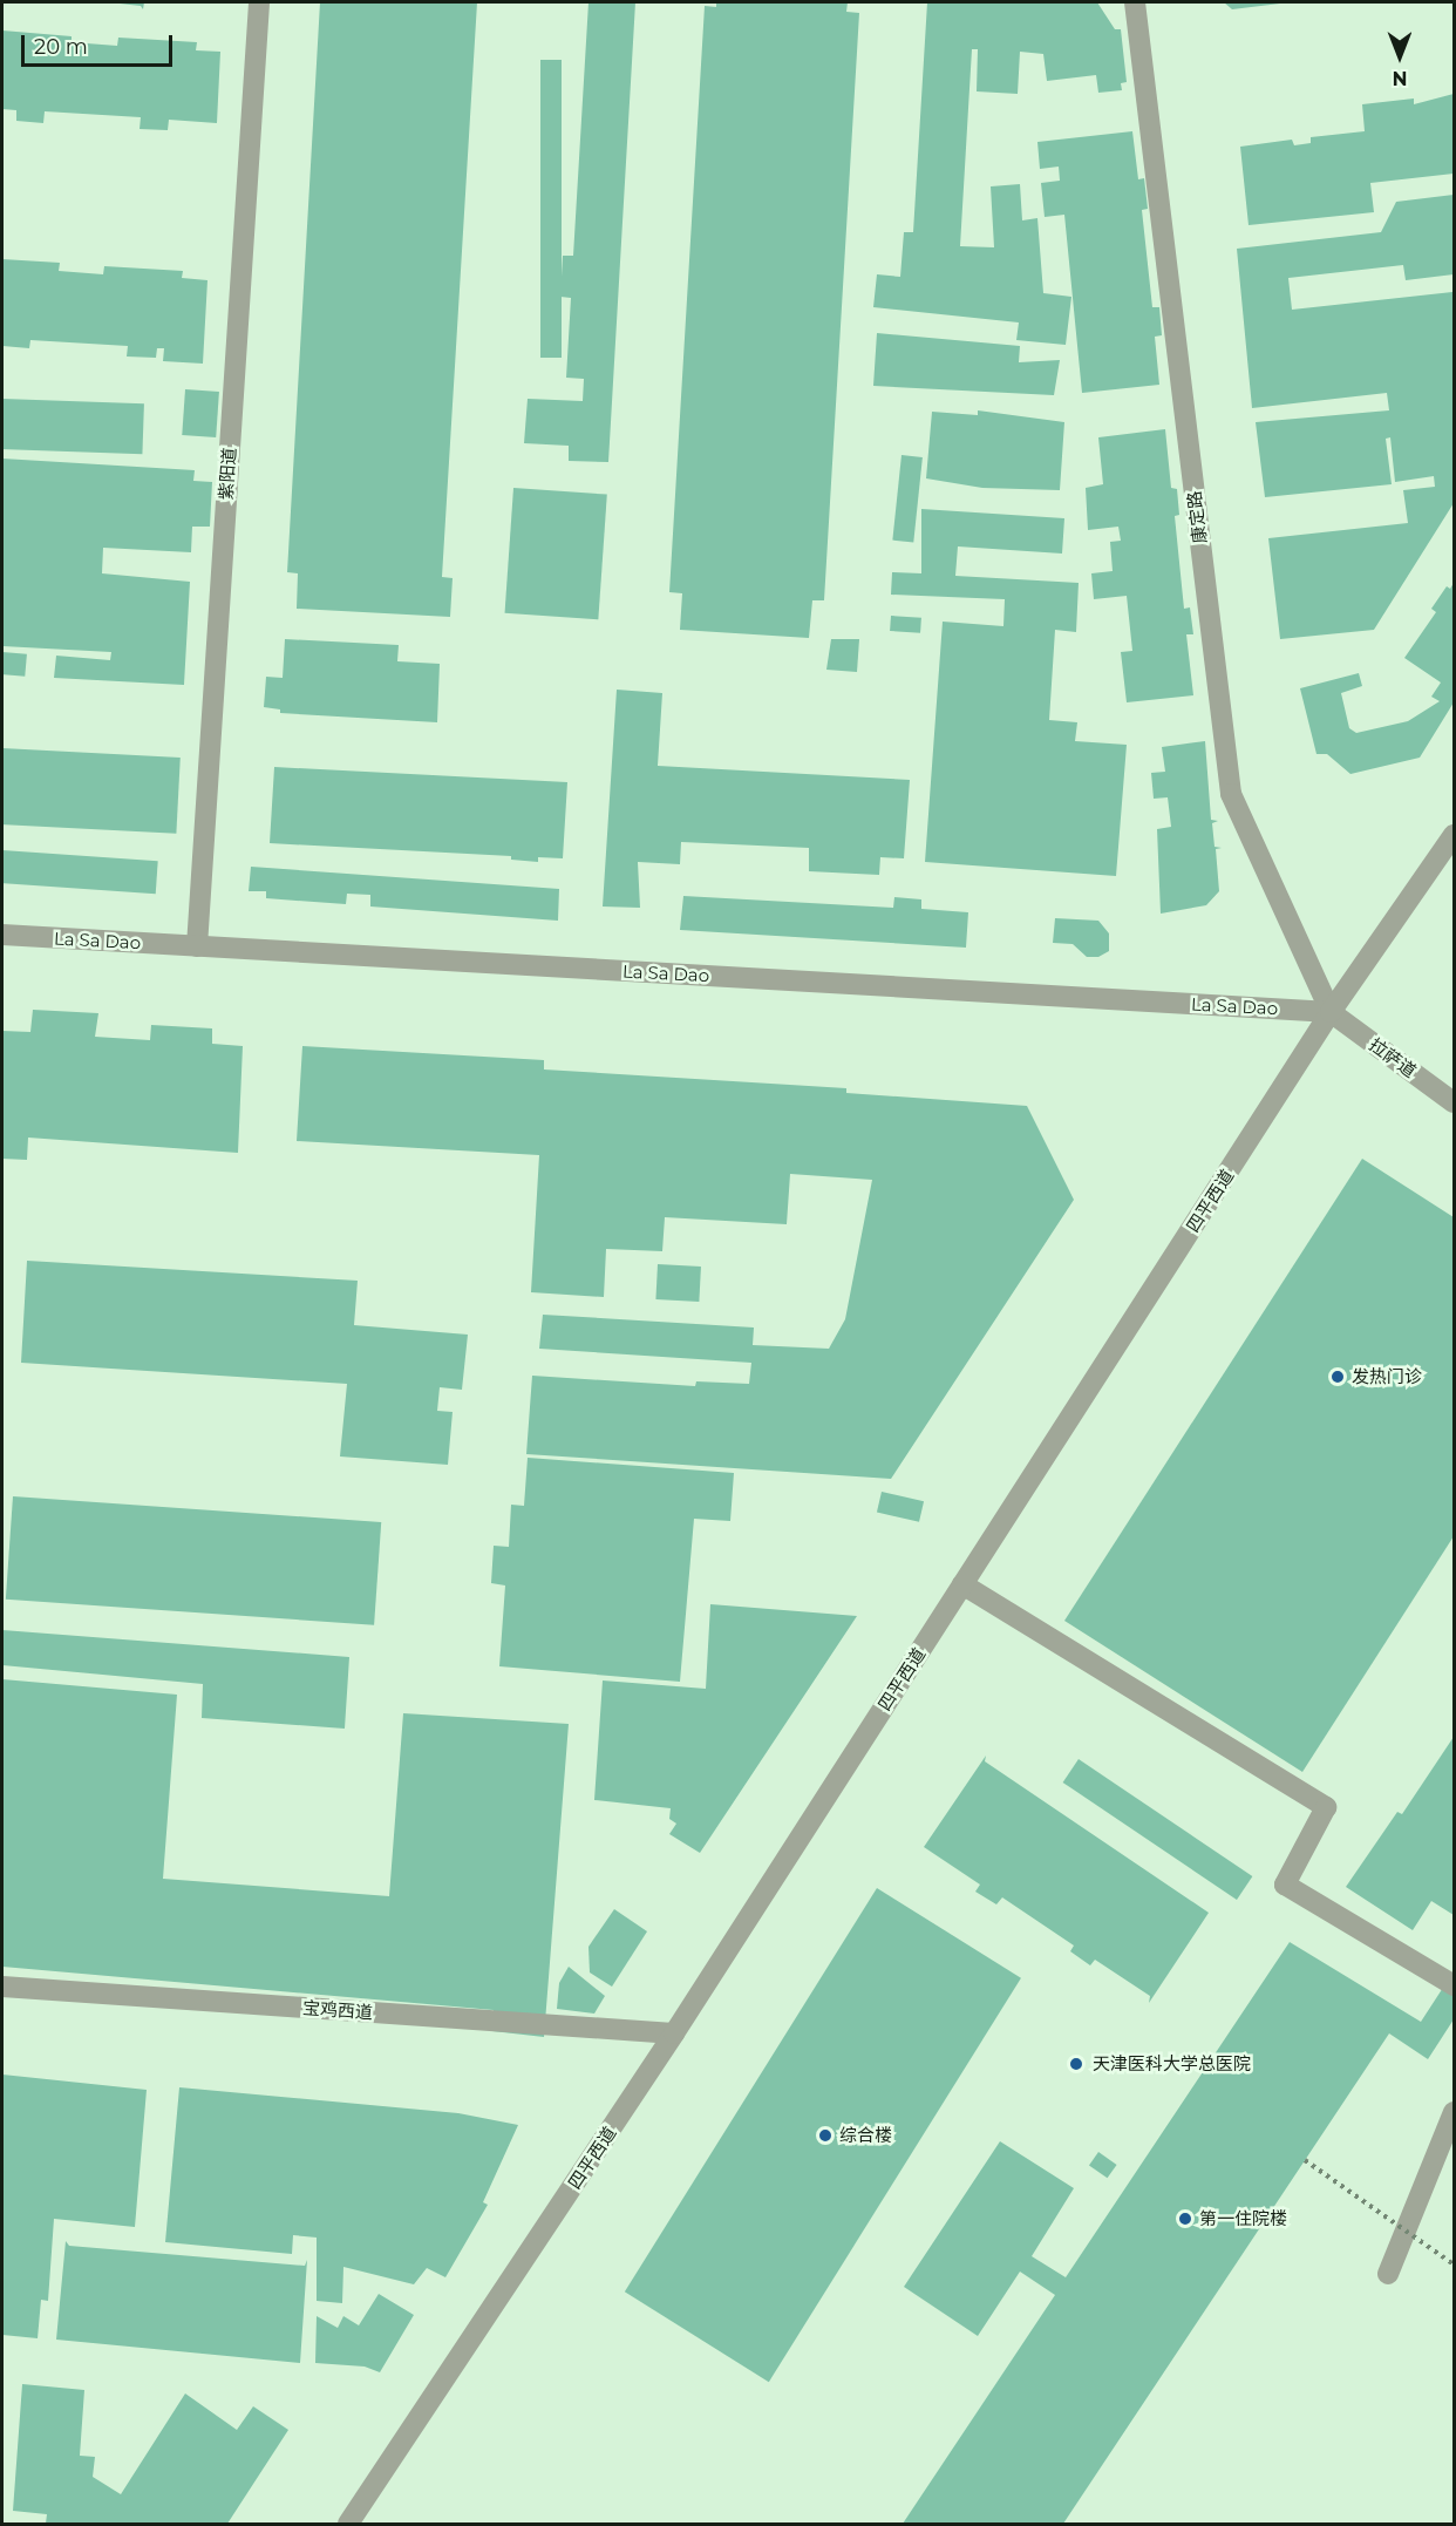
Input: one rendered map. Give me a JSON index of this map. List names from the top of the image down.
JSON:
{
  "streets": {
    "street": [
      "紫阳道",
      "康定路",
      "La Sa Dao",
      "拉萨道",
      "四平西道",
      "宝鸡西道"
    ]
  },
  "crossings": [
    ["紫阳道", "La Sa Dao"],
    ["康定路", "La Sa Dao"],
    ["康定路", "拉萨道"],
    ["康定路", "四平西道"],
    ["La Sa Dao", "拉萨道"],
    ["La Sa Dao", "四平西道"],
    ["拉萨道", "四平西道"],
    ["四平西道", "宝鸡西道"]
  ],
  "places": [
    "发热门诊",
    "天津医科大学总医院",
    "综合楼",
    "第一住院楼"
  ],
  "scale_bar": "20 m",
  "north": "bottom"
}
